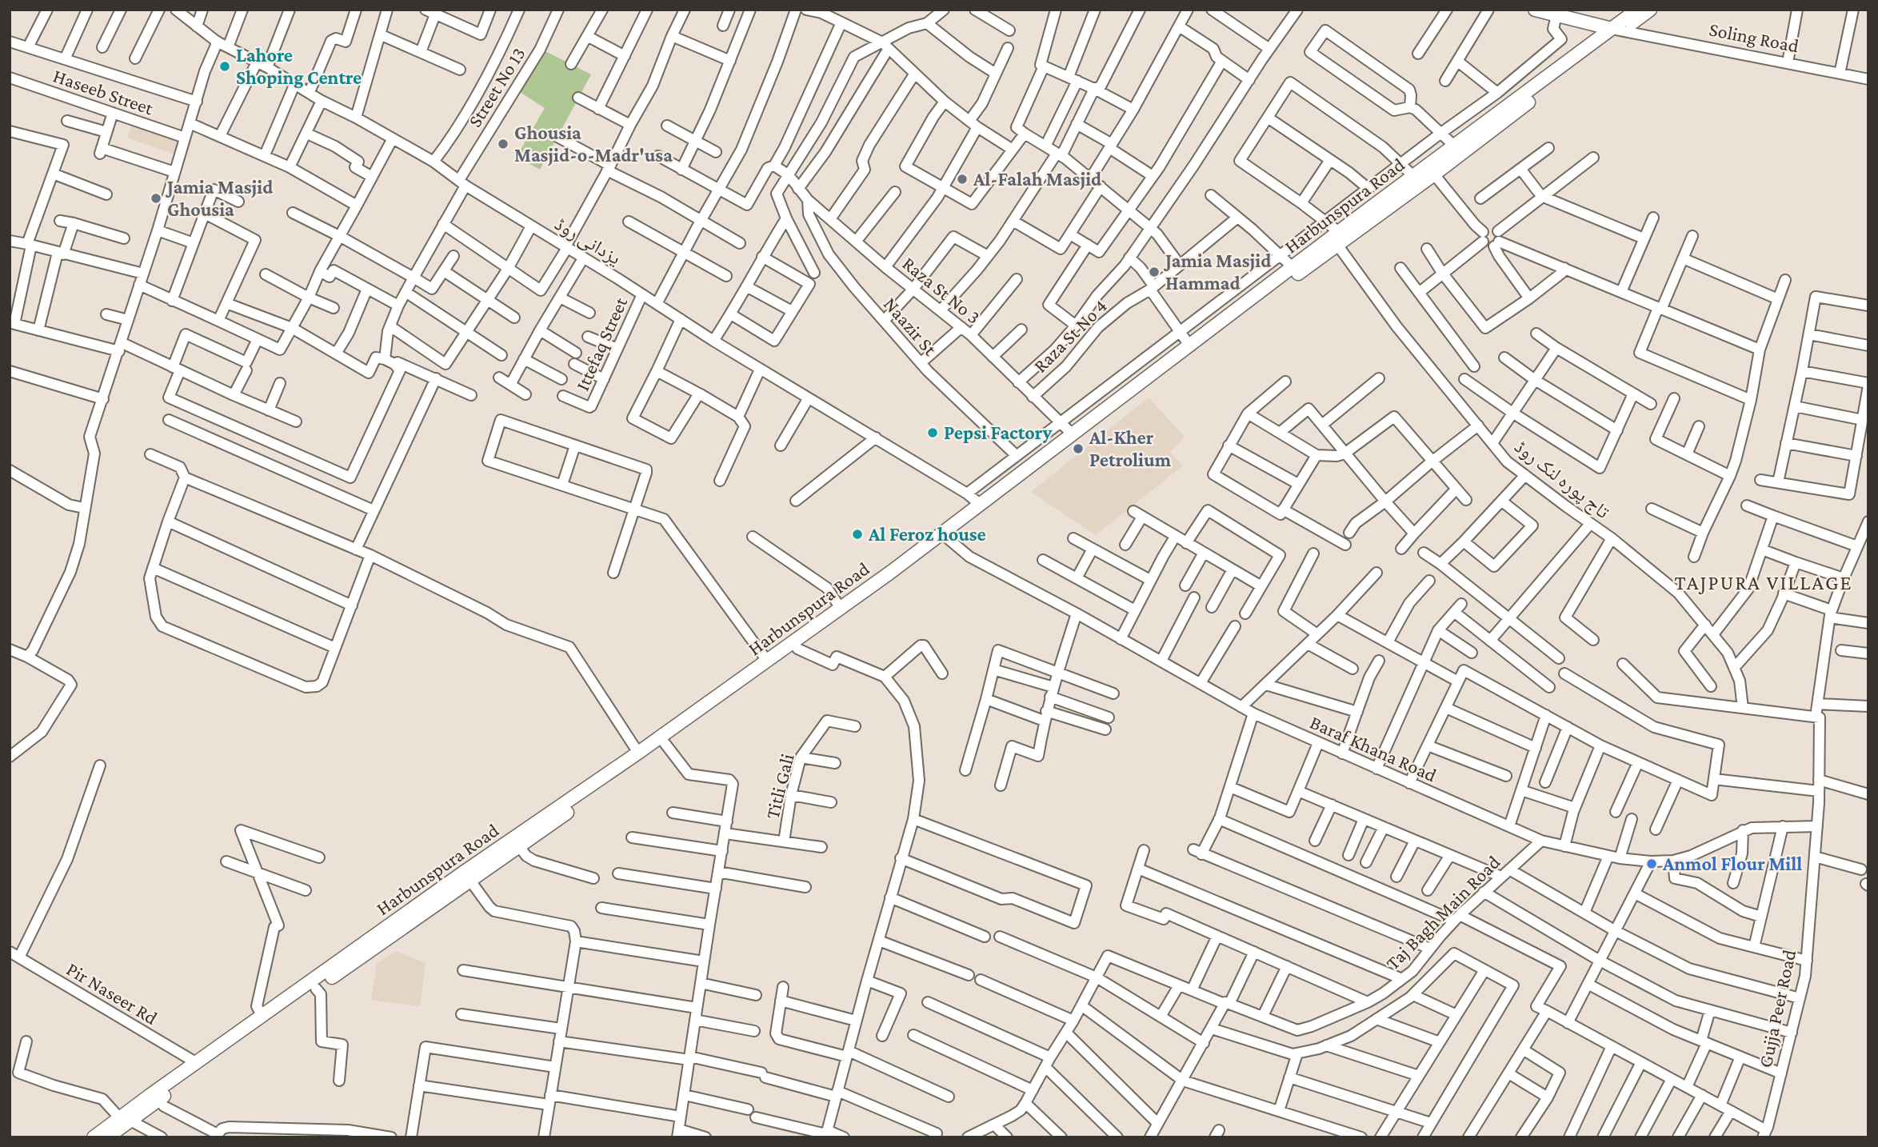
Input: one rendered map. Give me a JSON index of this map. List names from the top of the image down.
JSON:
{
  "streets": {
    "main road": ["Soling Road", "Harbunspura Road"],
    "street": [
      "Street No 13",
      "Haseeb Street",
      "یزدانی روڈ",
      "Raza St No 3",
      "Naazir St",
      "Raza St No 4",
      "Ittefaq Street",
      "تاج پورہ لنک روڈ",
      "Baraf Khana Road",
      "Titli Gali",
      "Taj Bagh Main Road",
      "Pir Naseer Rd",
      "Gujja Peer Road"
    ]
  },
  "crossings": [
    ["Soling Road", "Harbunspura Road"],
    ["Street No 13", "یزدانی روڈ"],
    ["Harbunspura Road", "یزدانی روڈ"],
    ["Harbunspura Road", "Raza St No 3"],
    ["Harbunspura Road", "تاج پورہ لنک روڈ"],
    ["Harbunspura Road", "Baraf Khana Road"],
    ["Harbunspura Road", "Pir Naseer Rd"],
    ["یزدانی روڈ", "Ittefaq Street"],
    ["Raza St No 3", "Naazir St"],
    ["Raza St No 3", "Raza St No 4"],
    ["Baraf Khana Road", "Taj Bagh Main Road"],
    ["Baraf Khana Road", "Gujja Peer Road"]
  ],
  "districts": ["TAJPURA VILLAGE"],
  "places": [
    "Lahore Shoping Centre",
    "Ghousia Masjid-o-Madr'usa",
    "Al-Falah Masjid",
    "Jamia Masjid Ghousia",
    "Jamia Masjid Hammad",
    "Pepsi Factory",
    "Al-Kher Petrolium",
    "Al Feroz house",
    "Anmol Flour Mill"
  ]
}
